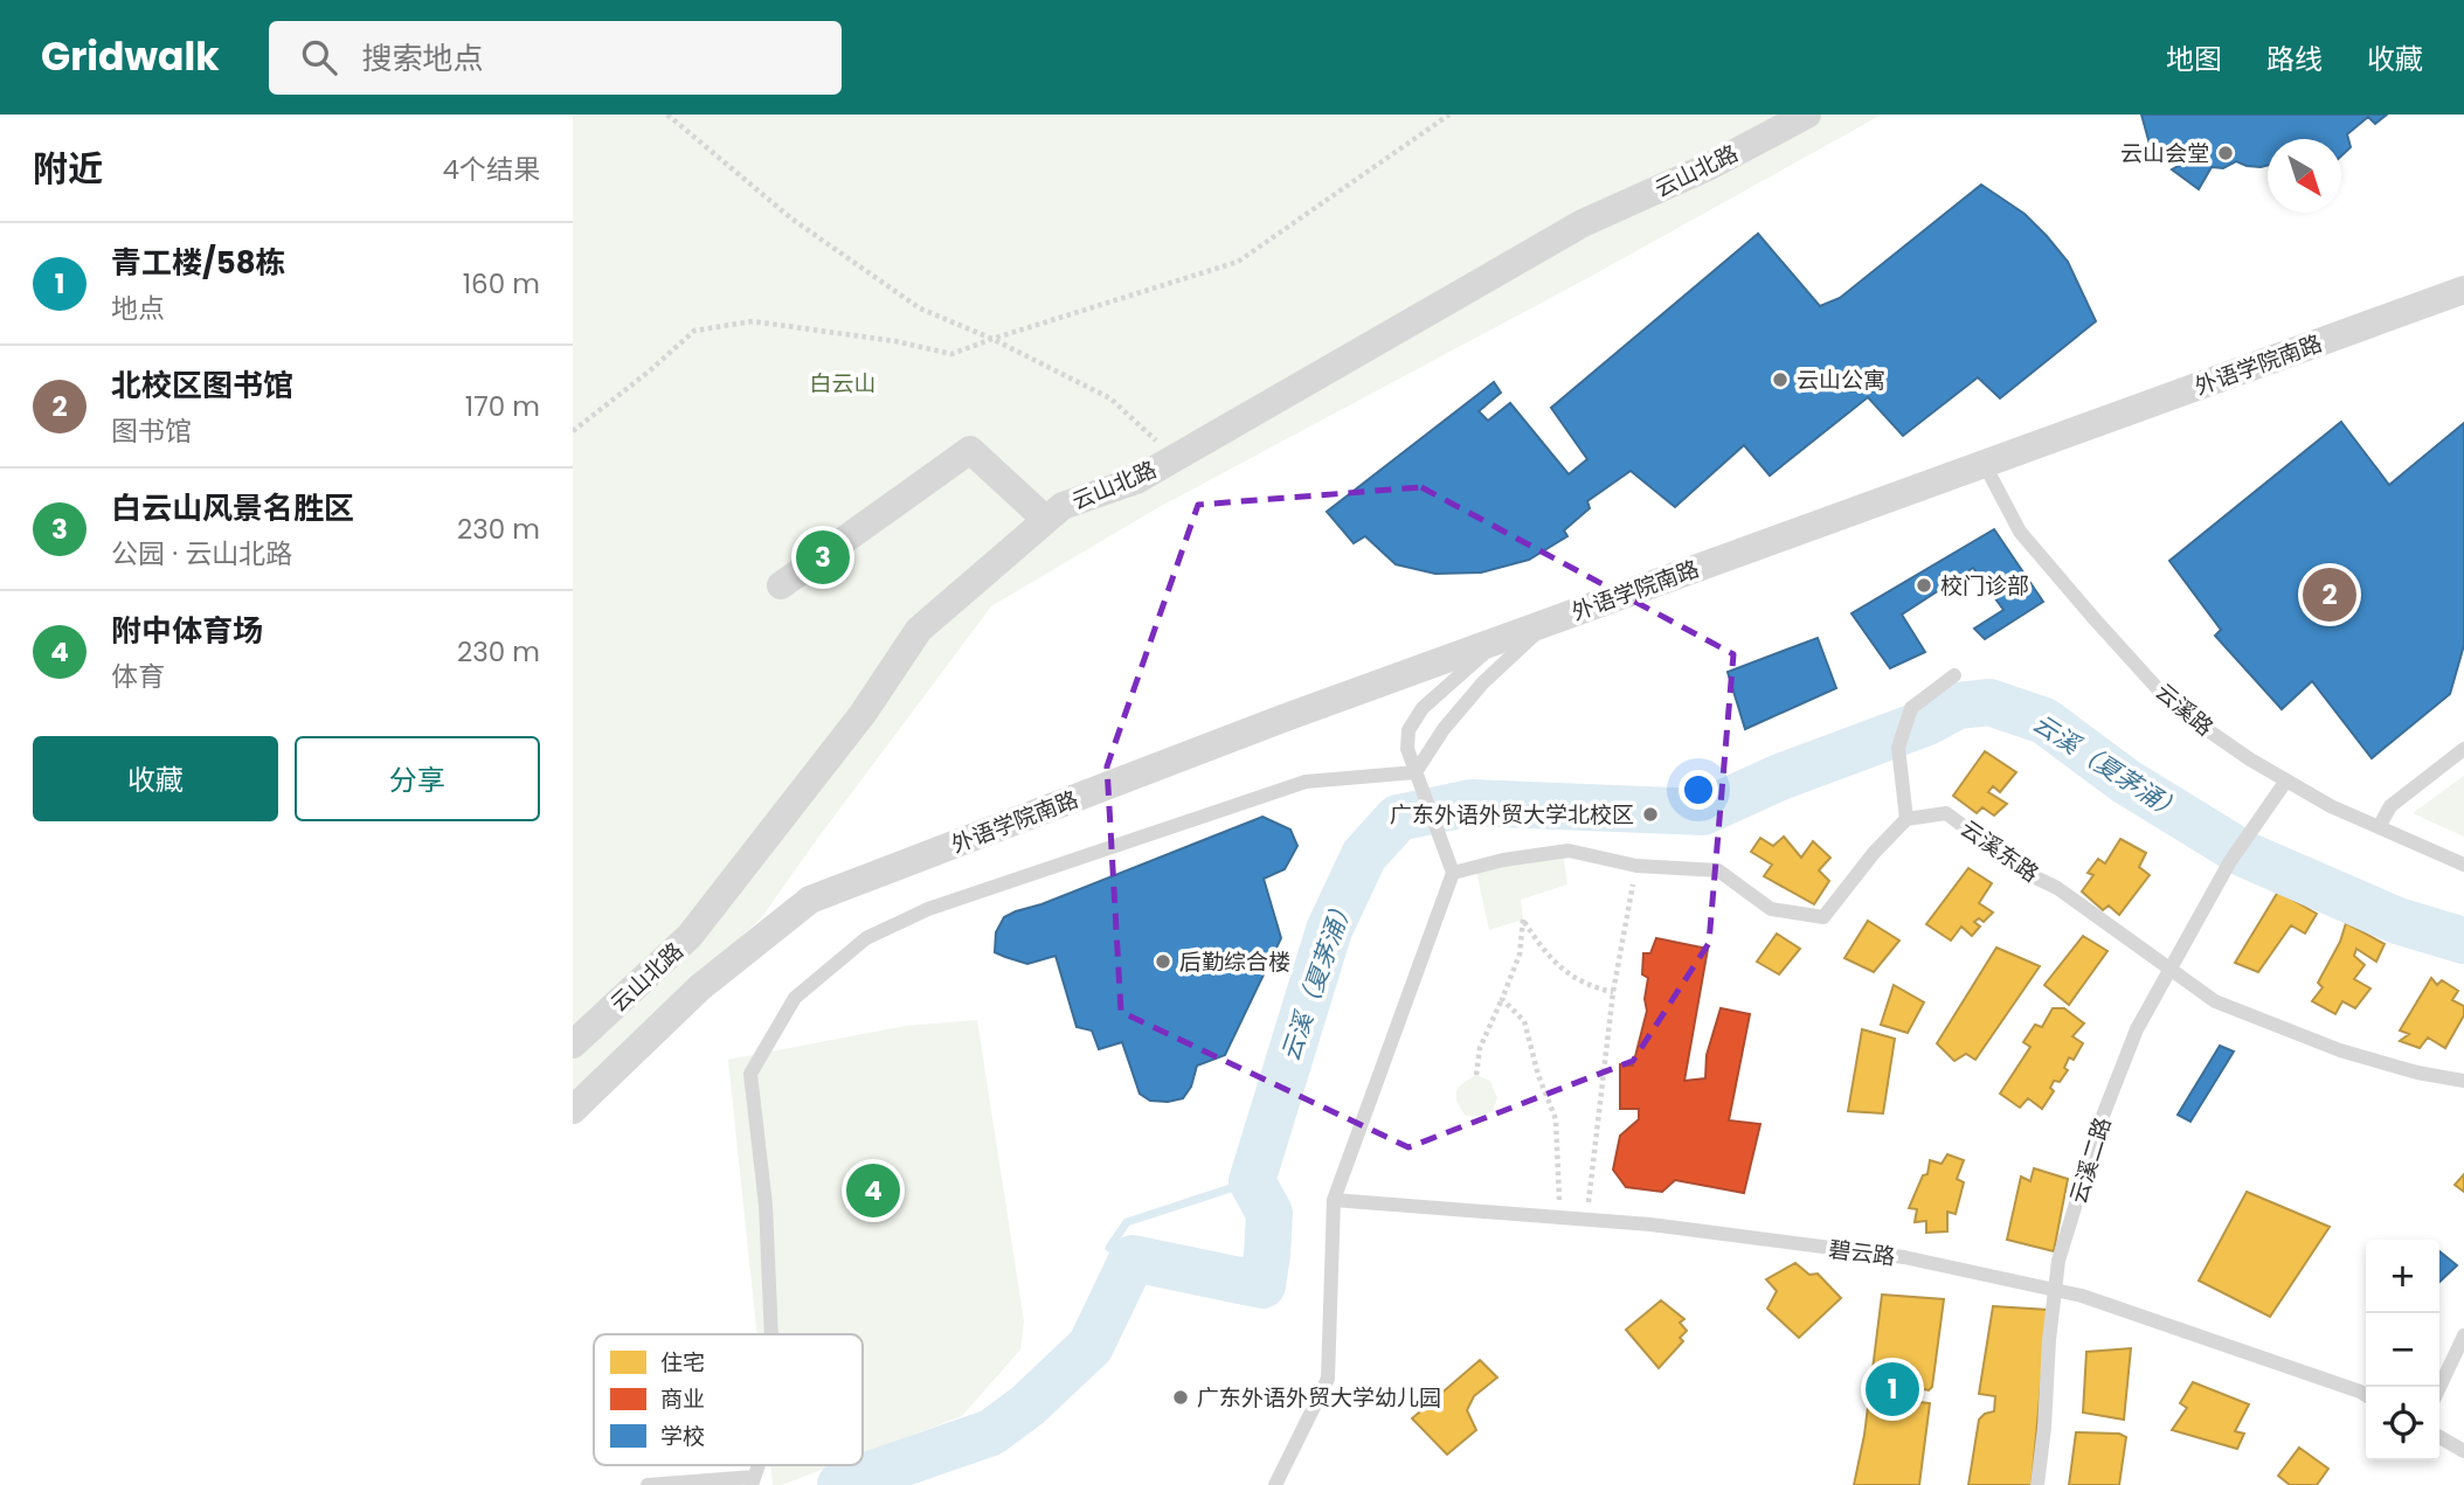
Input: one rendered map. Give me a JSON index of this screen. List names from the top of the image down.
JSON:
{
  "streets": {
    "street": ["云山北路", "外语学院南路"],
    "lane": [
      "云溪路",
      "云溪东路",
      "云溪二路",
      "碧云路"
    ]
  },
  "crossings": [
    ["外语学院南路", "云溪路"],
    ["云溪路", "云溪二路"],
    ["云溪东路", "云溪二路"],
    ["云溪二路", "碧云路"]
  ],
  "water": ["云溪（夏茅涌）"],
  "parks": ["白云山"],
  "places": [
    "云山会堂",
    "云山公寓",
    "校门诊部",
    "广东外语外贸大学北校区",
    "后勤综合楼",
    "广东外语外贸大学幼儿园"
  ],
  "legend": ["住宅", "商业", "学校"],
  "north": "bottom right",
  "page": {
    "header": "Gridwalk",
    "search": "搜索地点",
    "nav": ["地图", "路线", "收藏"],
    "heading": ["附近", "4个结果"],
    "list": [
      {
        "mark": "1",
        "name": "青工楼/58栋",
        "note": "地点",
        "value": "160 m"
      },
      {
        "mark": "2",
        "name": "北校区图书馆",
        "note": "图书馆",
        "value": "170 m"
      },
      {
        "mark": "3",
        "name": "白云山风景名胜区",
        "note": "公园 · 云山北路",
        "value": "230 m"
      },
      {
        "mark": "4",
        "name": "附中体育场",
        "note": "体育",
        "value": "230 m"
      }
    ],
    "pins": [
      "3",
      "2",
      "4",
      "1"
    ],
    "buttons": ["收藏", "分享"],
    "map_buttons": ["+", "−"]
  }
}
